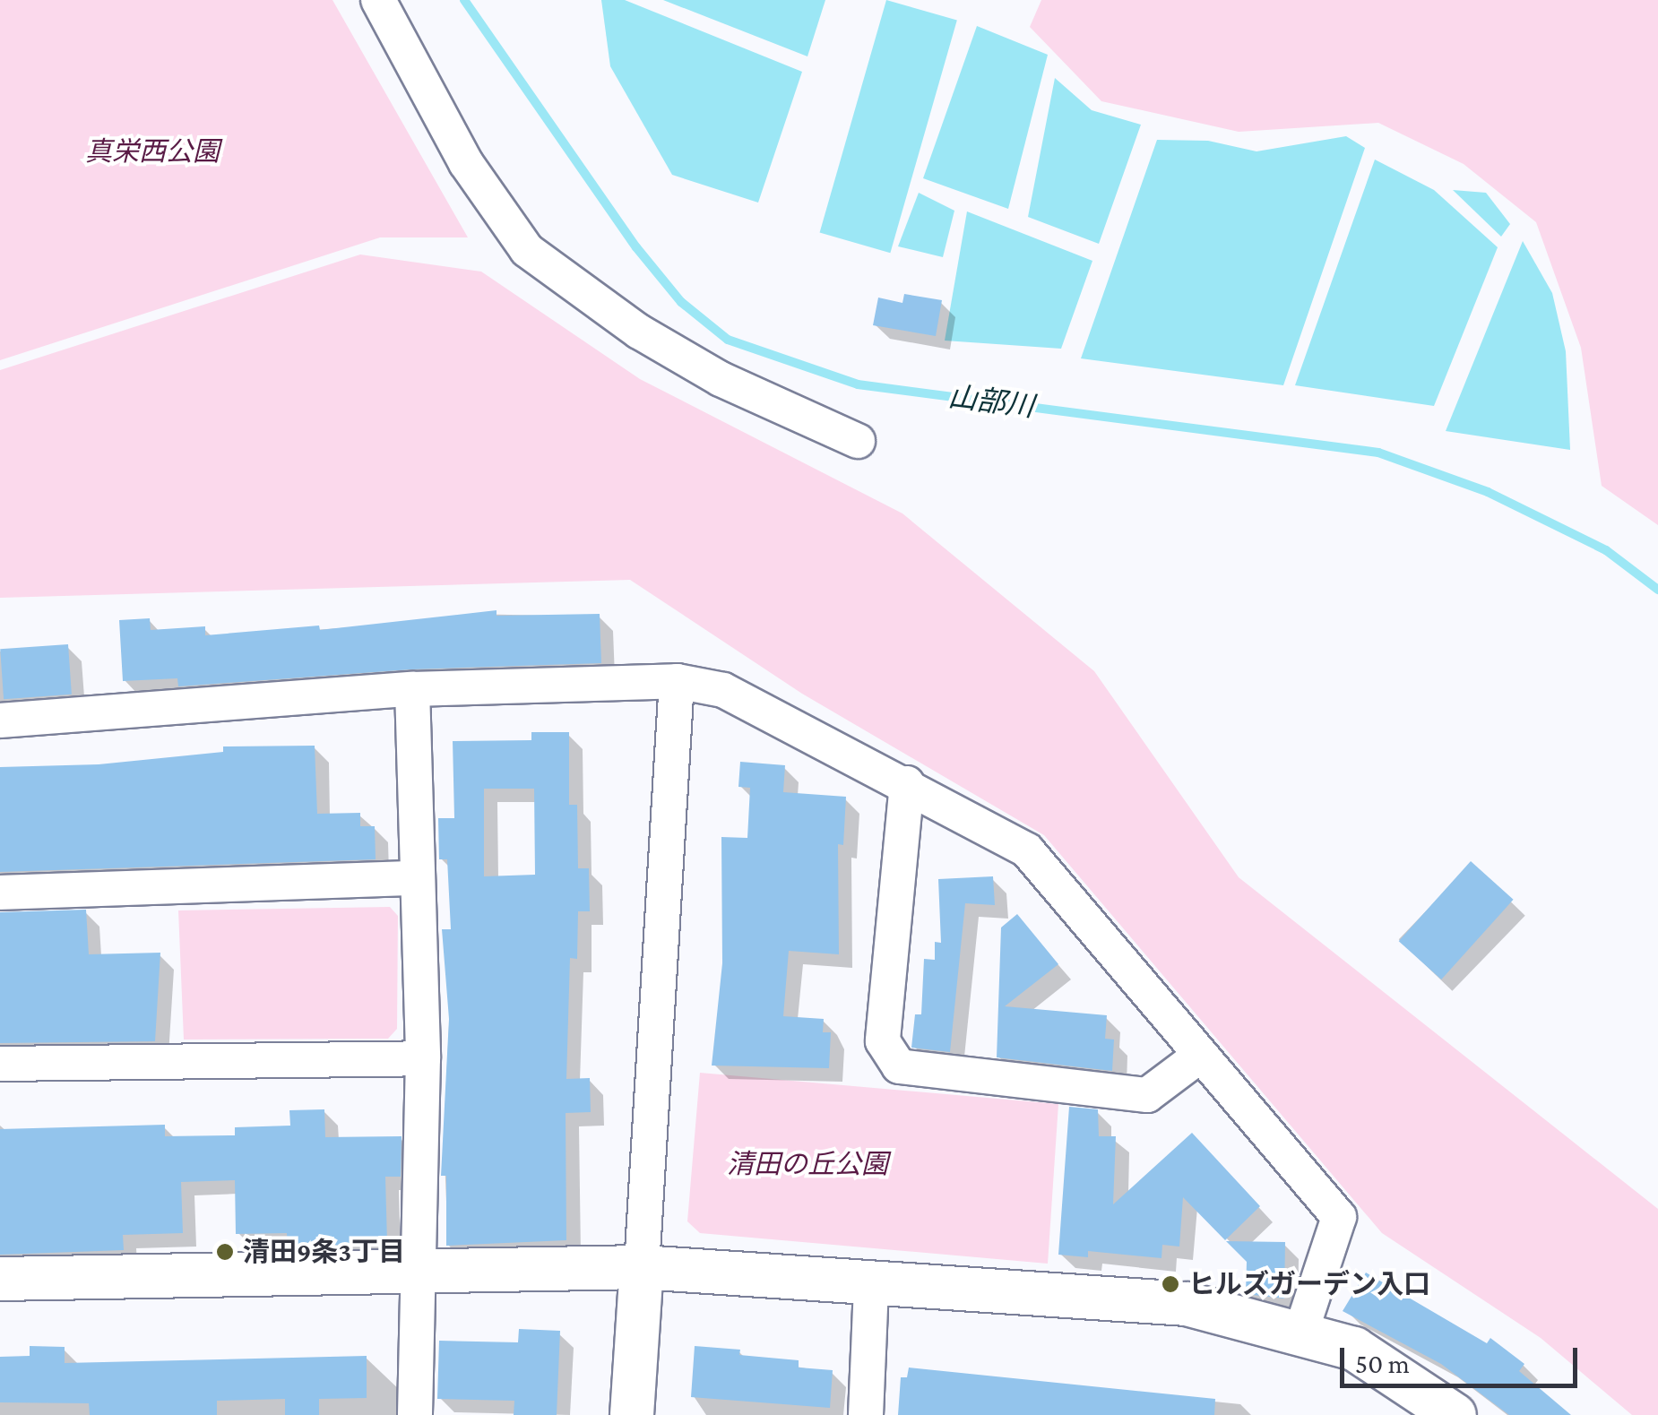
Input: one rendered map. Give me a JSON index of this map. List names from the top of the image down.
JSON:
{
  "water": ["山部川"],
  "parks": ["真栄西公園", "清田の丘公園"],
  "places": ["清田9条3丁目", "ヒルズガーデン入口"],
  "scale_bar": "50 m"
}
